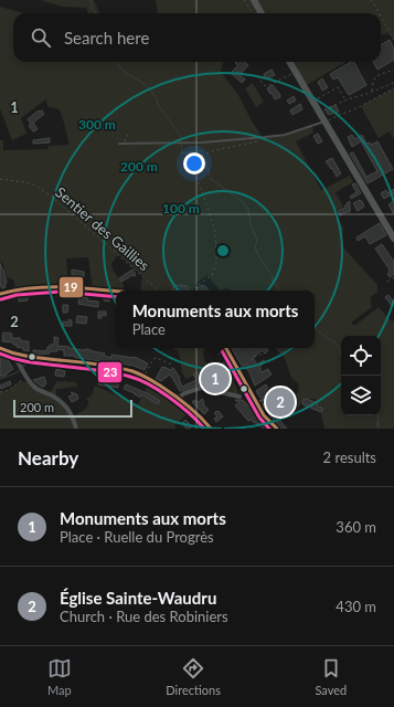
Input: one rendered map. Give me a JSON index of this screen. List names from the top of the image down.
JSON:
{
  "streets": {
    "path": ["Sentier des Gaillies"]
  },
  "lines": ["transit line 19", "transit line 23"],
  "scale_bar": "200 m",
  "page": {
    "search": "Search here",
    "popup": ["Monuments aux morts", "Place"],
    "pins": ["1", "2"],
    "scale": "200 m",
    "heading": ["Nearby", "2 results"],
    "list": [
      {
        "mark": "1",
        "name": "Monuments aux morts",
        "note": "Place · Ruelle du Progrès",
        "value": "360 m"
      },
      {
        "mark": "2",
        "name": "Église Sainte-Waudru",
        "note": "Church · Rue des Robiniers",
        "value": "430 m"
      }
    ],
    "nav": ["Map", "Directions", "Saved"]
  },
  "grid": {
    "rows": ["1", "2"]
  },
  "rings": ["300 m", "200 m", "100 m"]
}
